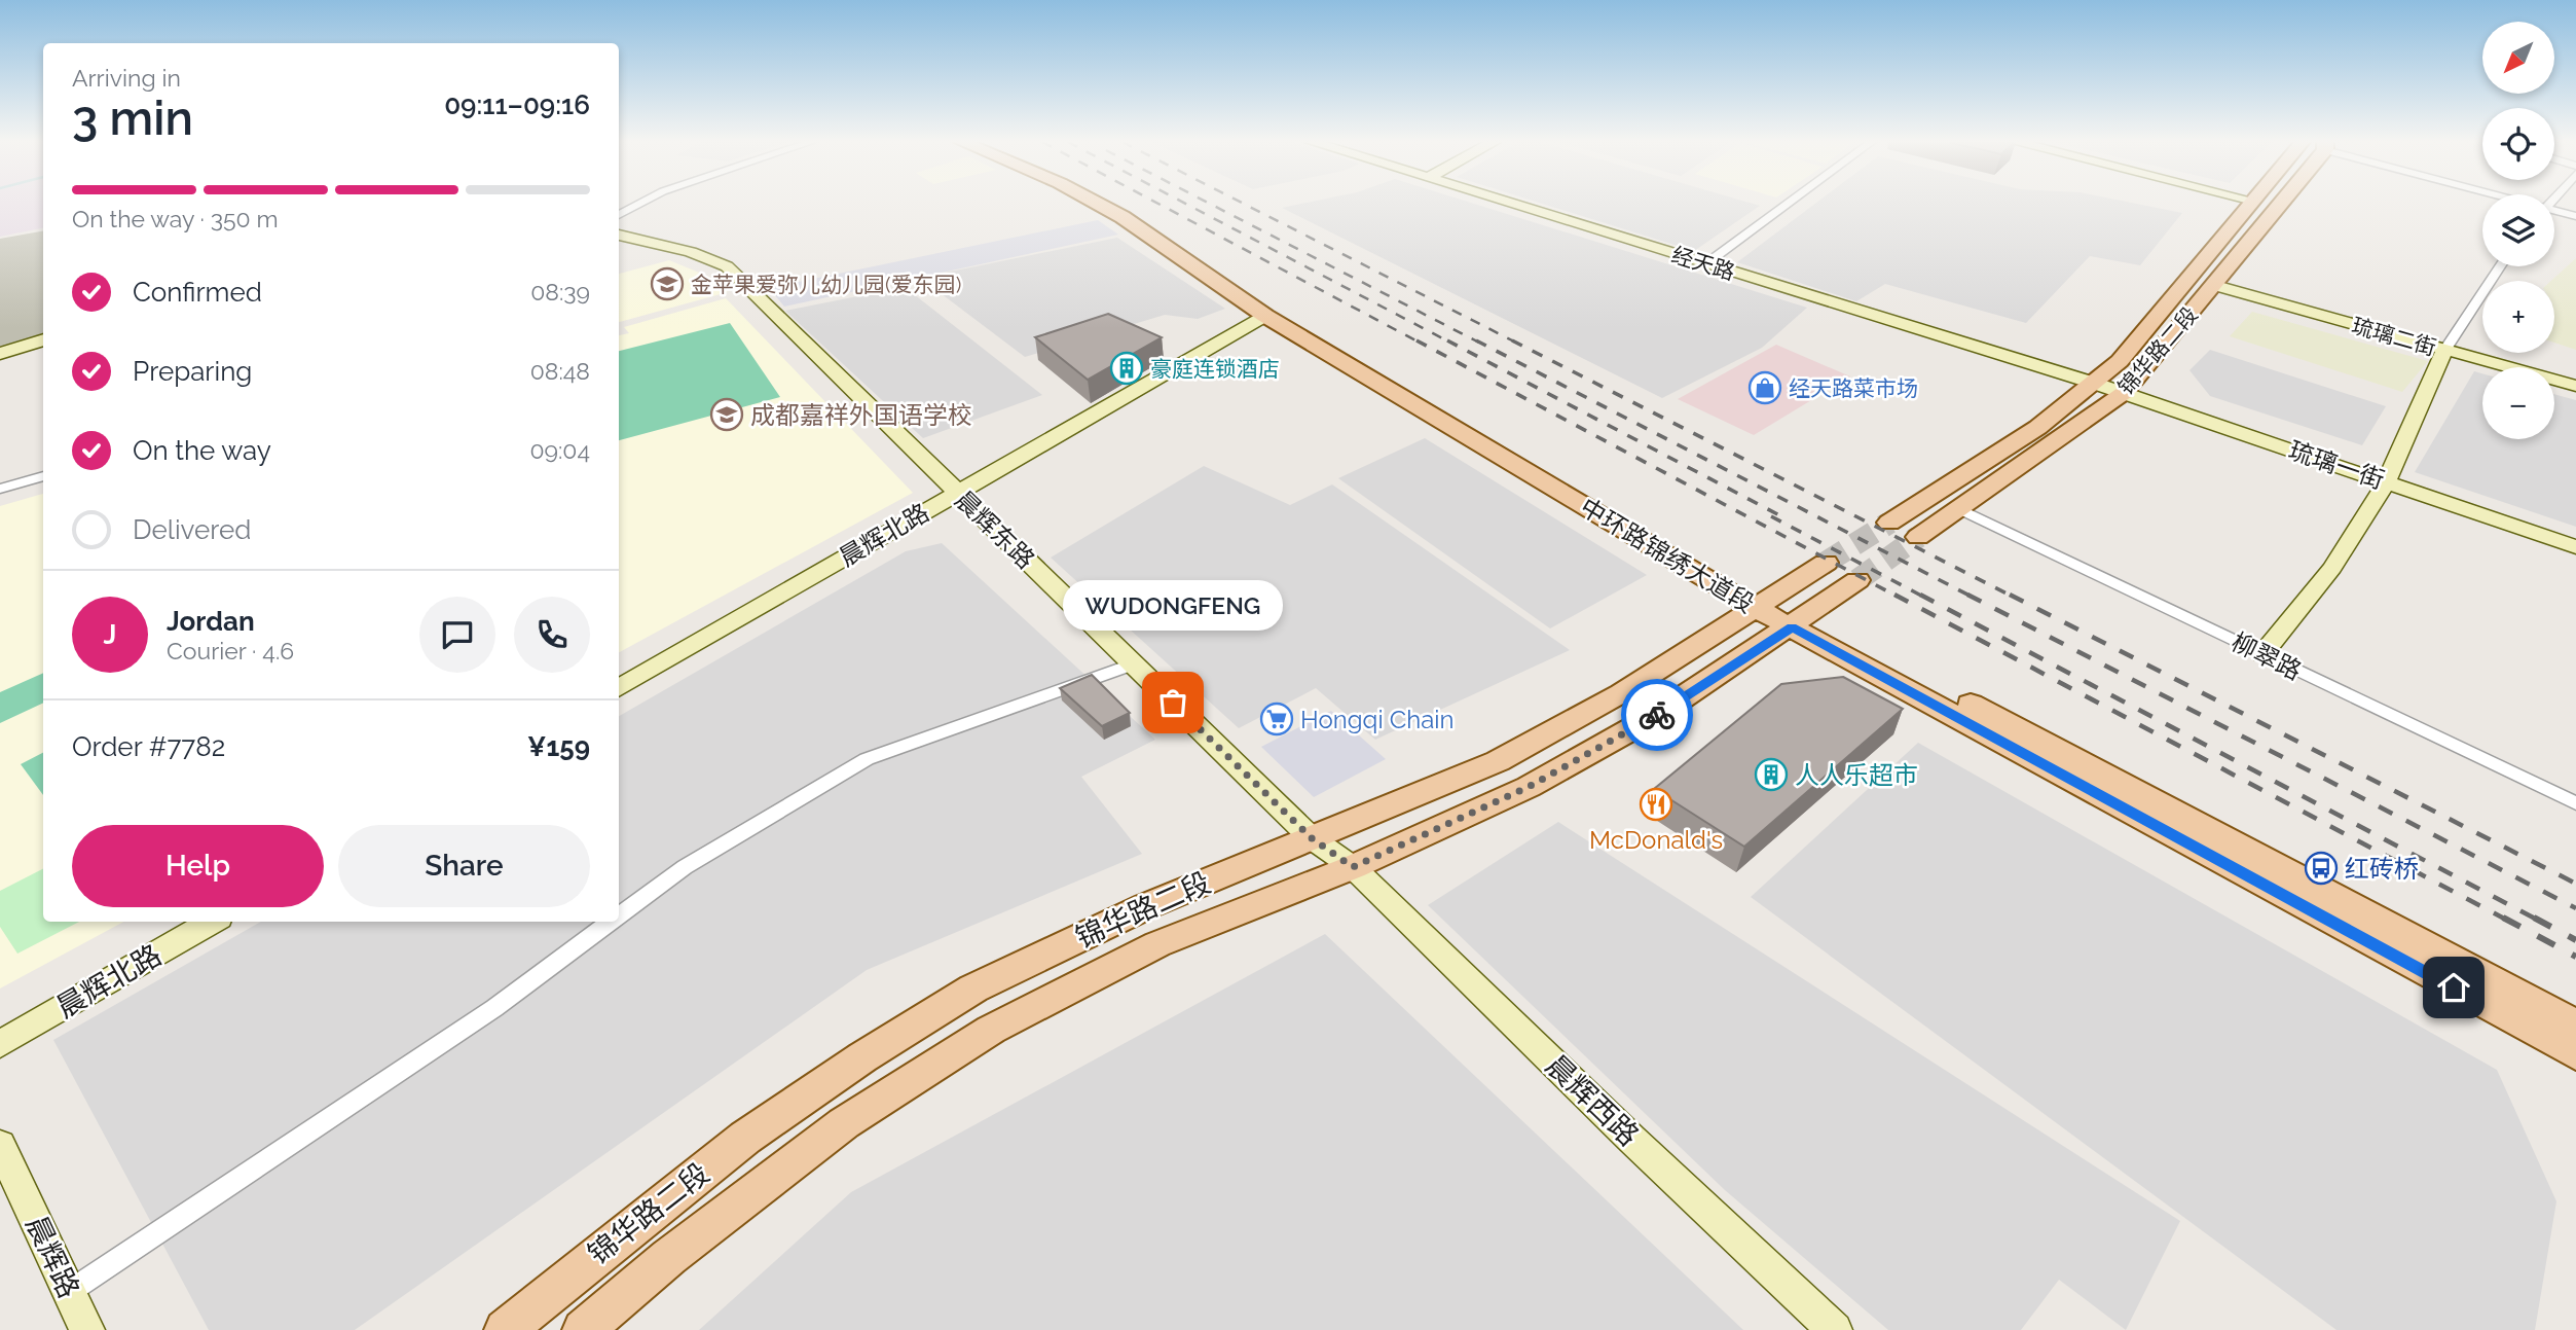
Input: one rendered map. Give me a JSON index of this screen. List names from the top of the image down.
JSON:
{
  "streets": {
    "main road": ["锦华路二段", "中环路锦绣大道段"],
    "street": [
      "经天路",
      "琉璃二街",
      "琉璃一街",
      "晨辉东路",
      "晨辉北路",
      "柳翠路",
      "晨辉西路",
      "晨辉路"
    ]
  },
  "crossings": [
    ["经天路", "锦华路二段"],
    ["经天路", "琉璃一街"],
    ["琉璃二街", "锦华路二段"],
    ["锦华路二段", "琉璃一街"],
    ["锦华路二段", "晨辉东路"],
    ["锦华路二段", "中环路锦绣大道段"],
    ["锦华路二段", "柳翠路"],
    ["锦华路二段", "晨辉西路"],
    ["晨辉东路", "晨辉北路"],
    ["晨辉东路", "晨辉西路"],
    ["晨辉北路", "中环路锦绣大道段"]
  ],
  "places": {
    "school or university": ["金苹果爱弥儿幼儿园(爱东园)", "成都嘉祥外国语学校"],
    "building": ["豪庭连锁酒店", "人人乐超市"],
    "shop": ["经天路菜市场"],
    "other": ["WUDONGFENG"],
    "supermarket": ["Hongqi Chain"],
    "restaurant": ["McDonald's"],
    "bus stop": ["红砖桥"]
  },
  "north": "bottom left",
  "page": {
    "map_buttons": ["+", "−"],
    "heading": ["3 min", "Arriving in", "09:11–09:16"],
    "panel": [
      "Jordan",
      "Courier · 4.6",
      "Order #7782",
      "¥159"
    ],
    "bar": "On the way · 350 m",
    "list": [
      ["Confirmed", "08:39"],
      ["Preparing", "08:48"],
      ["On the way", "09:04"],
      "Delivered"
    ],
    "bubble": "WUDONGFENG",
    "round": "J",
    "buttons": ["Help", "Share"]
  }
}
